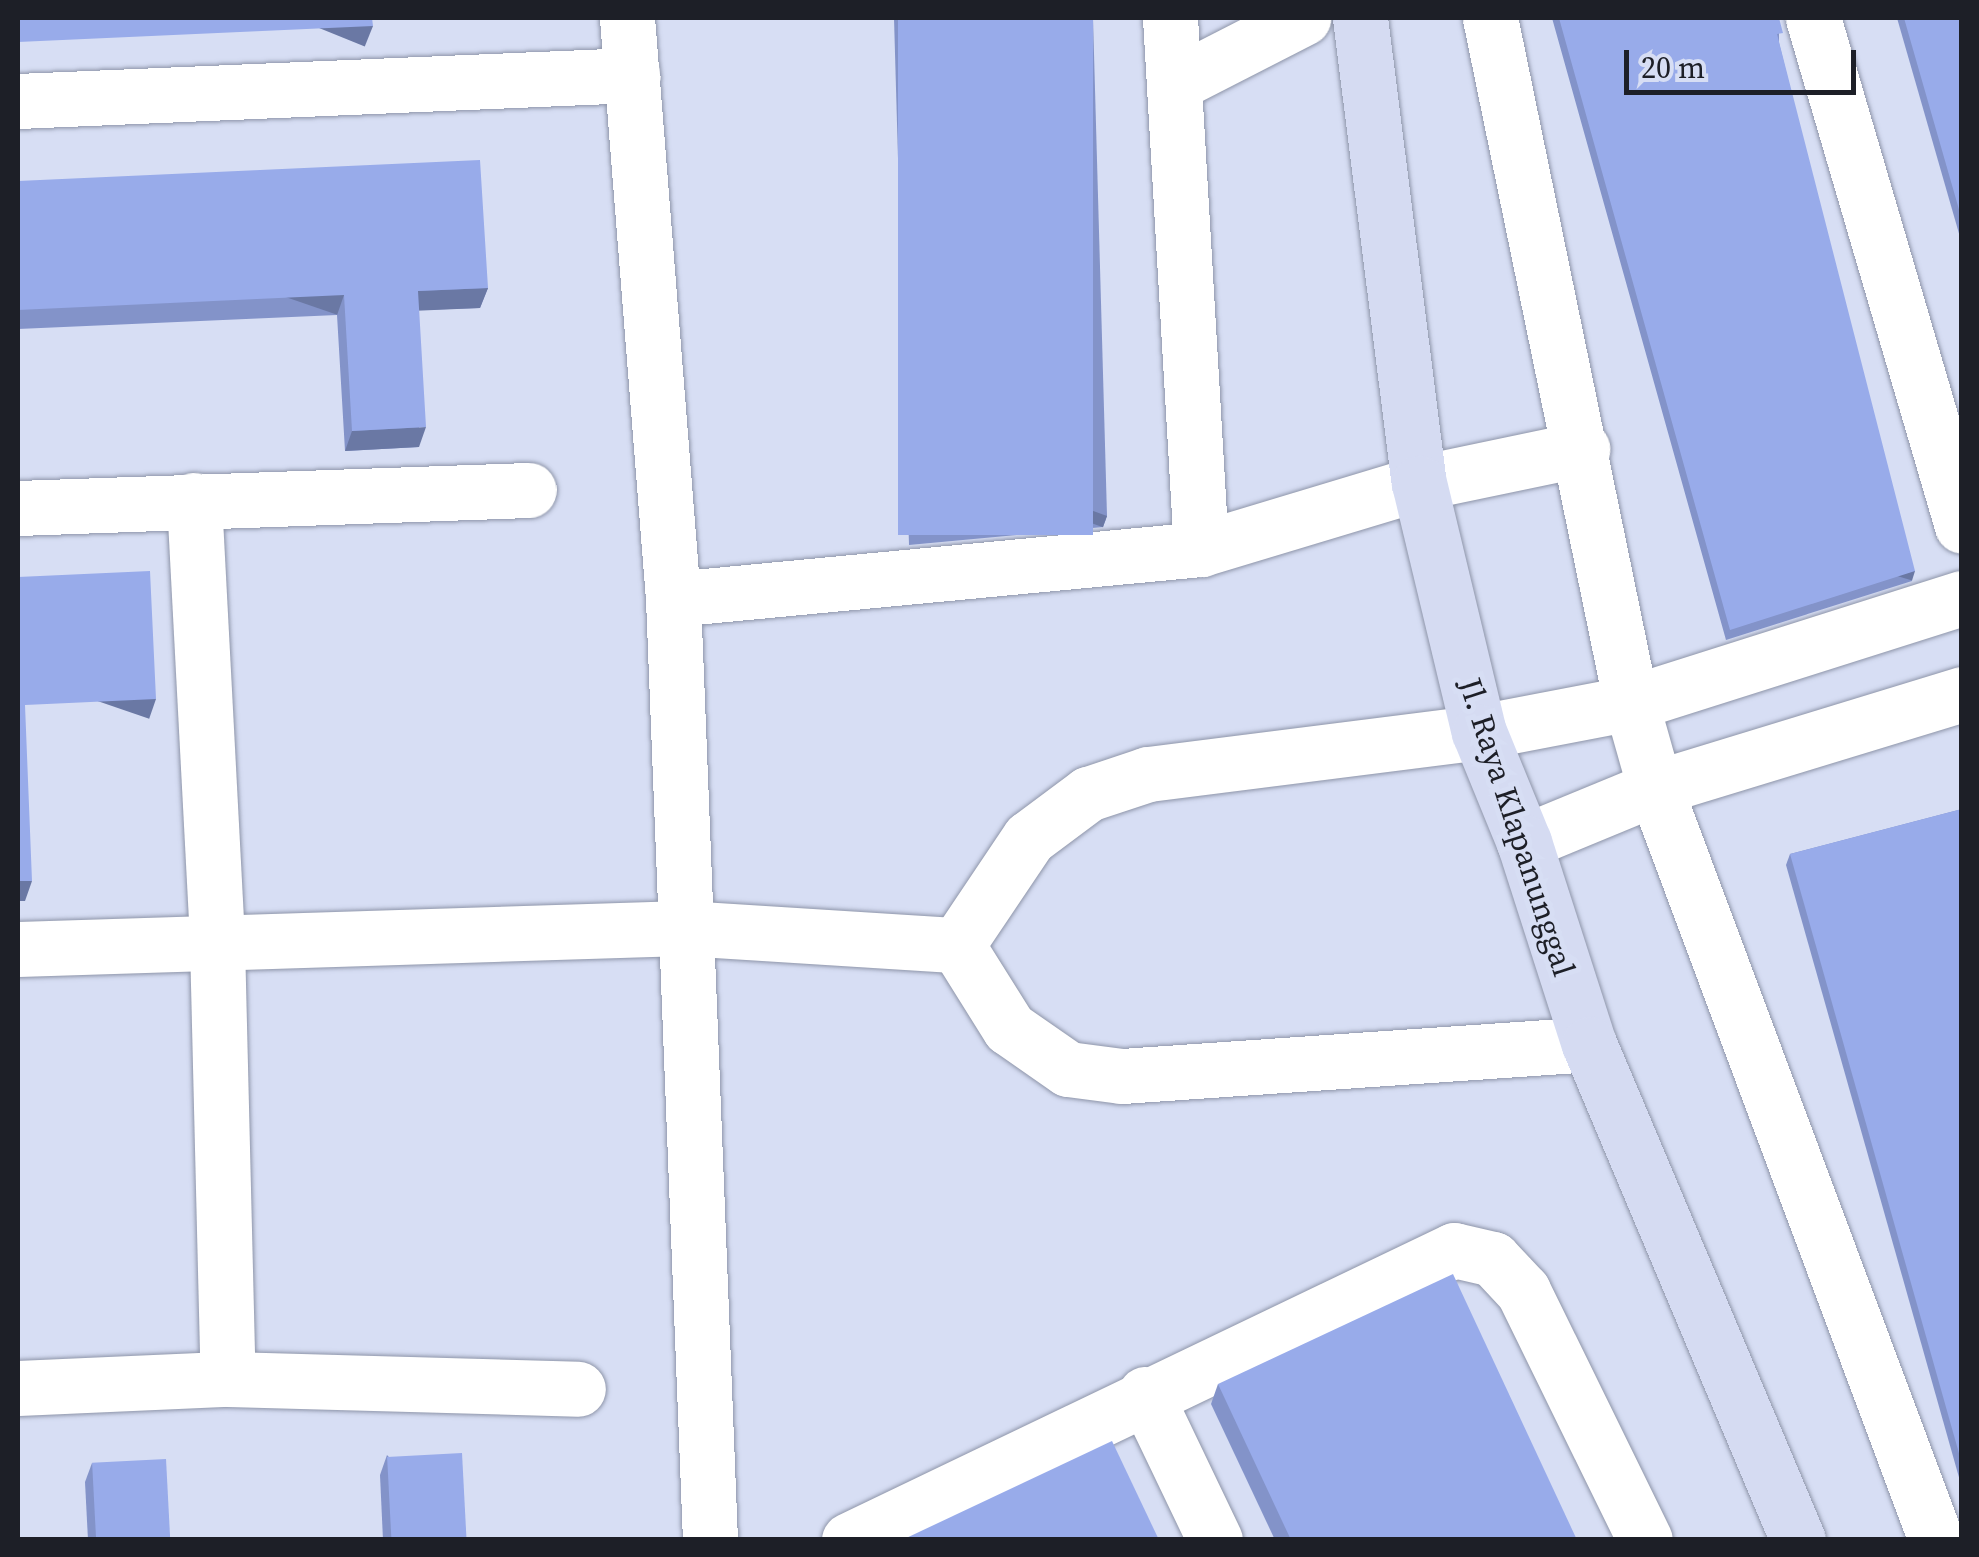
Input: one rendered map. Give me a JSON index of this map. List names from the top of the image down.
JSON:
{
  "streets": {
    "street": ["Jl. Raya Klapanunggal"]
  },
  "scale_bar": "20 m"
}
